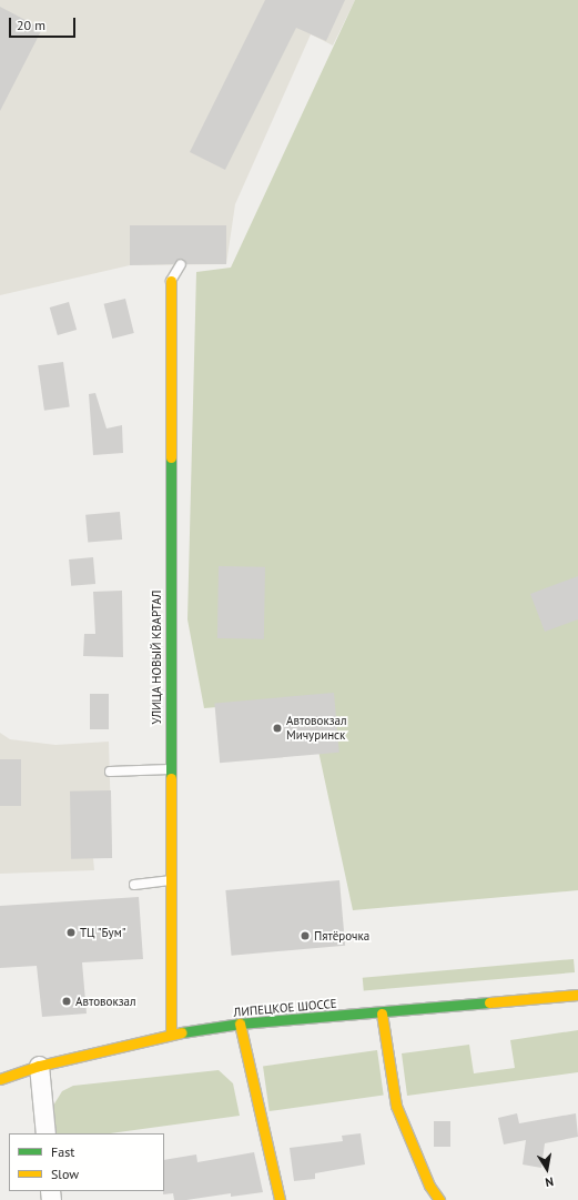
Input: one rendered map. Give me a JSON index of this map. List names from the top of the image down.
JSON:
{
  "streets": {
    "street": ["УЛИЦА НОВЫЙ КВАРТАЛ", "ЛИПЕЦКОЕ ШОССЕ"]
  },
  "crossings": [
    ["УЛИЦА НОВЫЙ КВАРТАЛ", "ЛИПЕЦКОЕ ШОССЕ"]
  ],
  "places": [
    "Автовокзал Мичуринск",
    "ТЦ \"Бум\"",
    "Пятёрочка",
    "Автовокзал"
  ],
  "legend": ["Fast", "Slow"],
  "scale_bar": "20 m",
  "north": "bottom"
}
